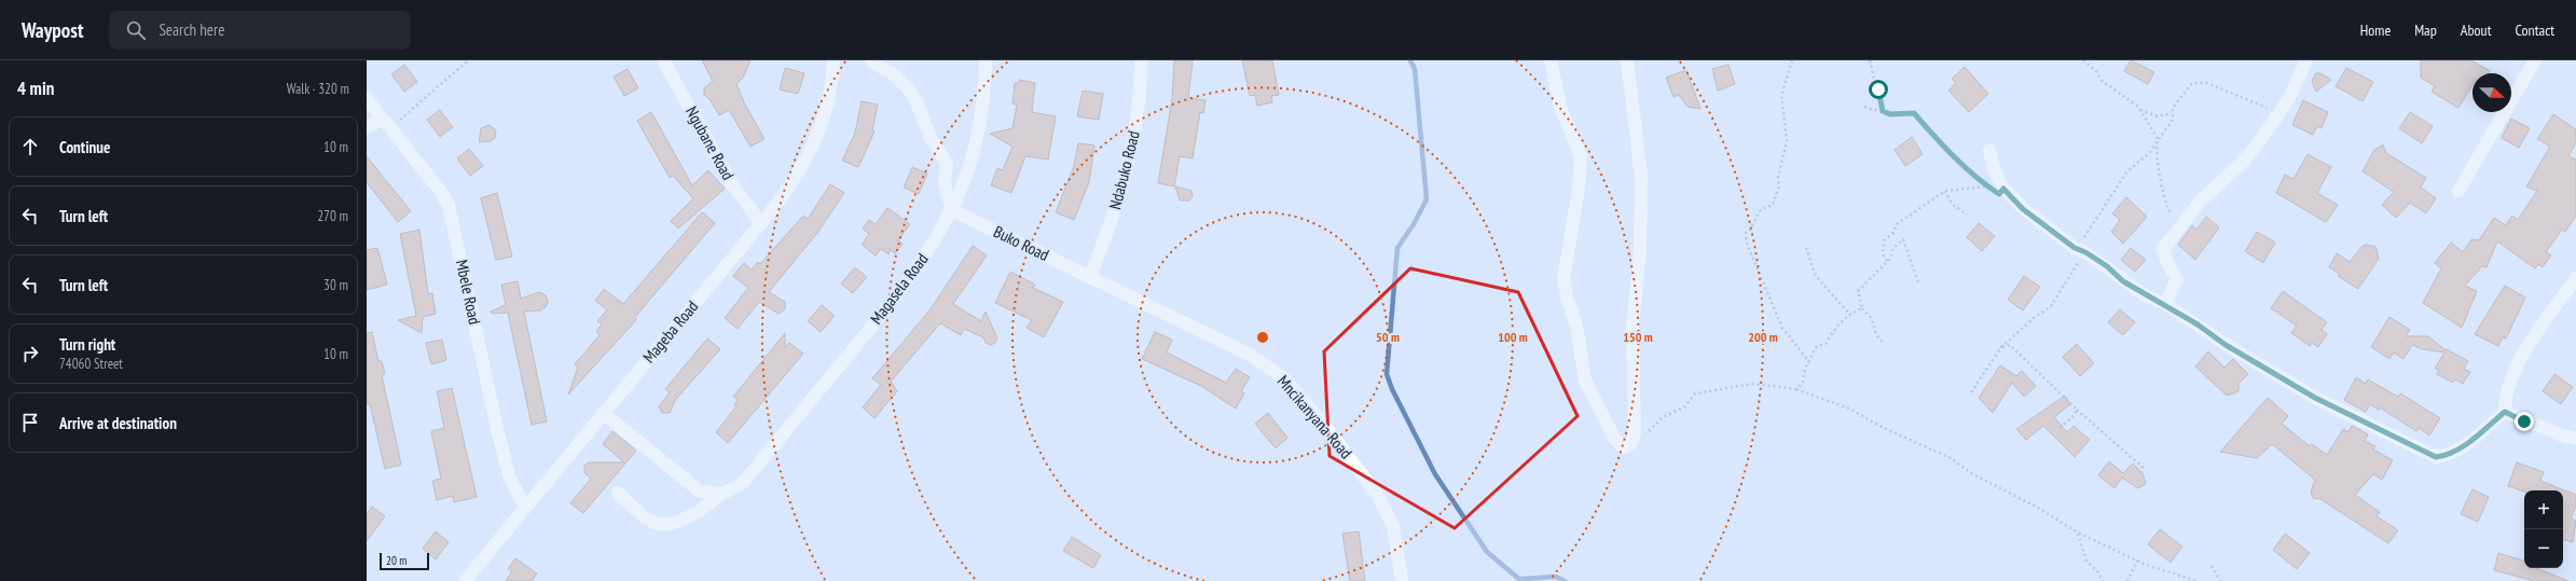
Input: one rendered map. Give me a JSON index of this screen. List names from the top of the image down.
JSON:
{
  "streets": {
    "street": [
      "Ngubane Road",
      "Ndabuko Road",
      "Buko Road",
      "Magasela Road",
      "Mbele Road",
      "Mageba Road",
      "Mncikanyana Road"
    ]
  },
  "crossings": [
    ["Ngubane Road", "Mageba Road"],
    ["Ndabuko Road", "Buko Road"],
    ["Ndabuko Road", "Mncikanyana Road"],
    ["Buko Road", "Magasela Road"],
    ["Buko Road", "Mncikanyana Road"],
    ["Mbele Road", "Mageba Road"]
  ],
  "scale_bar": "20 m",
  "north": "right",
  "page": {
    "header": "Waypost",
    "search": "Search here",
    "nav": [
      "Home",
      "Map",
      "About",
      "Contact"
    ],
    "heading": ["4 min", "Walk · 320 m"],
    "list": [
      ["Continue", "10 m"],
      ["Turn left", "270 m"],
      ["Turn left", "30 m"],
      ["Turn right", "74060 Street", "10 m"],
      "Arrive at destination"
    ],
    "map_buttons": ["+", "−"],
    "scale": "20 m"
  },
  "rings": [
    "50 m",
    "100 m",
    "150 m",
    "200 m"
  ]
}
